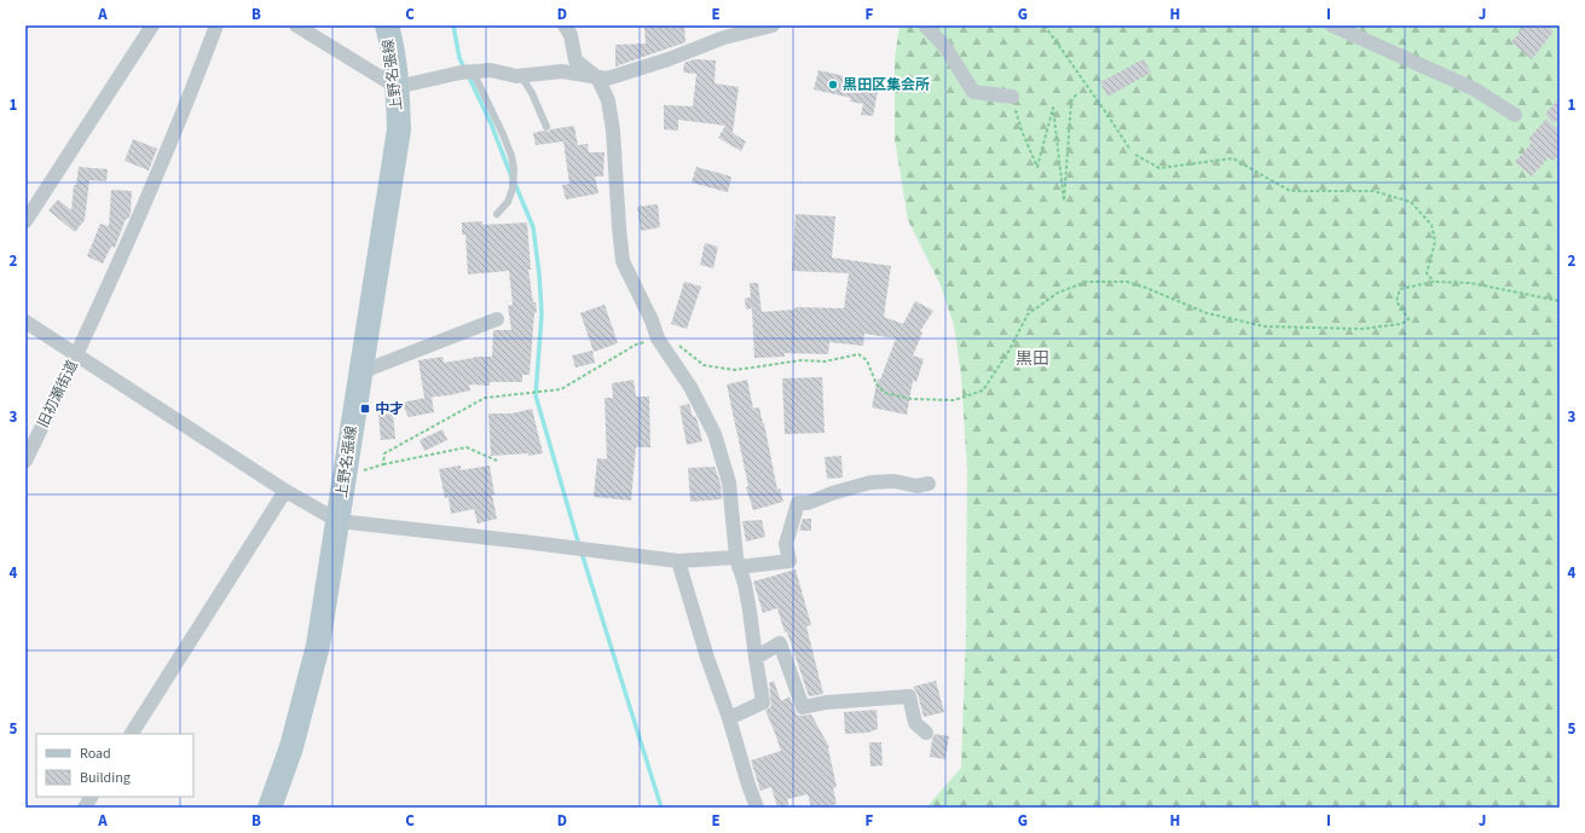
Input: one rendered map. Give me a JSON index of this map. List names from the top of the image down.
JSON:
{
  "streets": {
    "main road": ["上野名張線"],
    "street": ["旧初瀬街道"]
  },
  "districts": ["黒田"],
  "places": {
    "other": ["黒田区集会所"],
    "transit": ["中才"]
  },
  "legend": ["Road", "Building"],
  "grid": {
    "columns": [
      "A",
      "B",
      "C",
      "D",
      "E",
      "F",
      "G",
      "H",
      "I",
      "J"
    ],
    "rows": [
      "1",
      "2",
      "3",
      "4",
      "5"
    ]
  }
}
